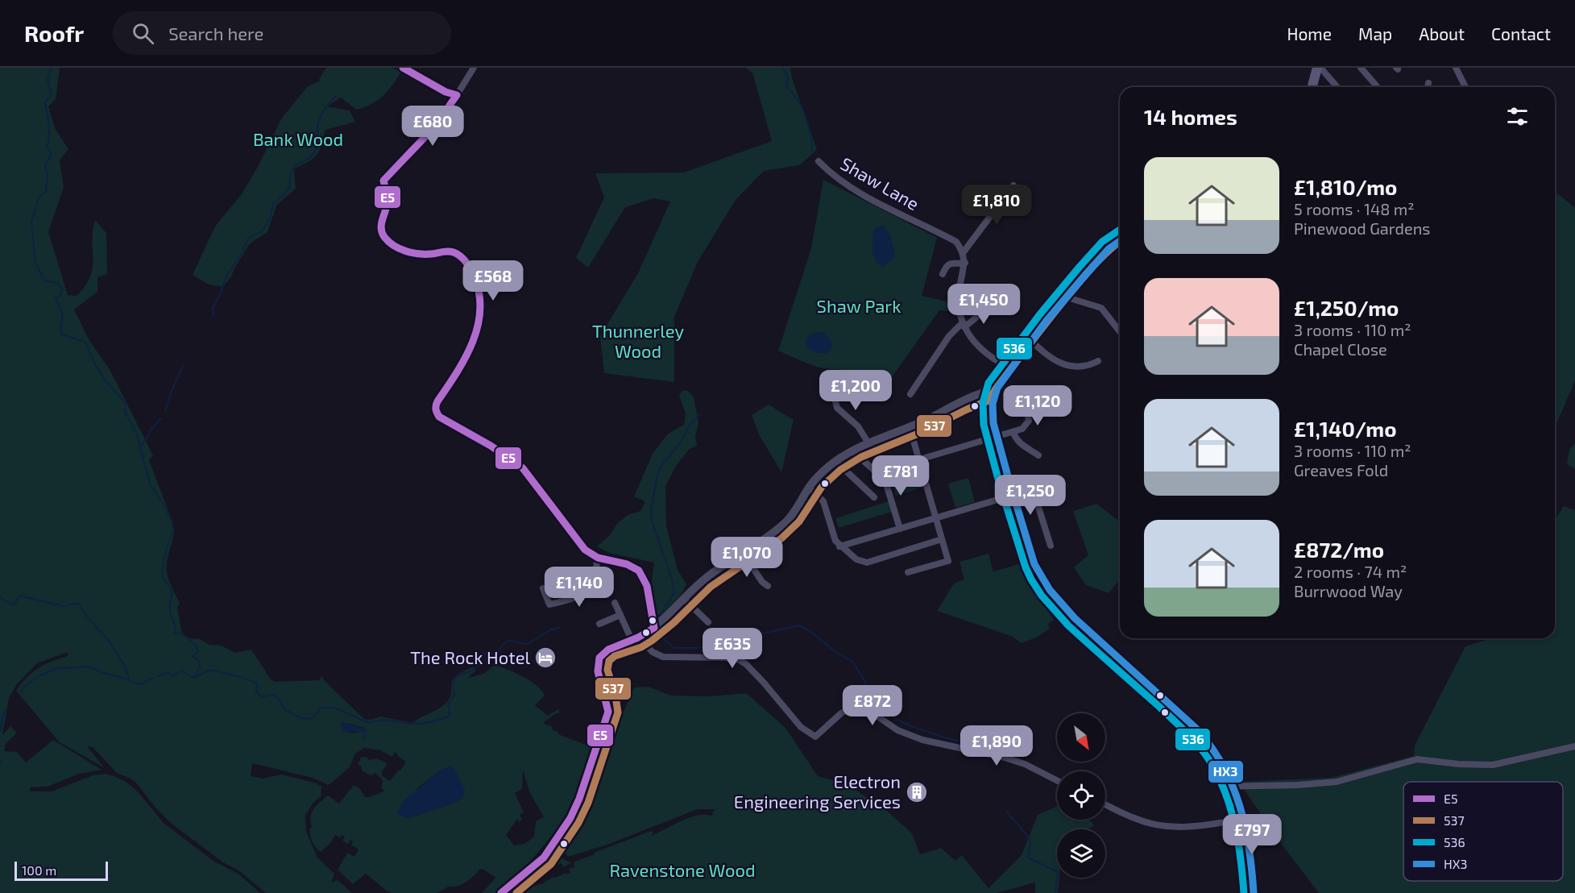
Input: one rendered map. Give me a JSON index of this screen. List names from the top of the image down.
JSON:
{
  "streets": {
    "street": ["Shaw Lane"]
  },
  "parks": [
    "Bank Wood",
    "Shaw Park",
    "Thunnerley Wood",
    "Ravenstone Wood"
  ],
  "places": {
    "hotel": ["The Rock Hotel"],
    "building": ["Electron Engineering Services"]
  },
  "lines": [
    "transit line E5",
    "transit line 536",
    "transit line 537",
    "transit line HX3"
  ],
  "legend": [
    "E5",
    "537",
    "536",
    "HX3"
  ],
  "scale_bar": "100 m",
  "north": "bottom right",
  "page": {
    "header": "Roofr",
    "search": "Search here",
    "nav": [
      "Home",
      "Map",
      "About",
      "Contact"
    ],
    "heading": "14 homes",
    "price": [
      "£680",
      "£1,810",
      "£568",
      "£1,450",
      "£1,200",
      "£1,120",
      "£781",
      "£1,250",
      "£1,070",
      "£1,140",
      "£635",
      "£872",
      "£1,890",
      "£797"
    ],
    "list": [
      {
        "name": "£1,810/mo",
        "note": "5 rooms · 148 m² · Pinewood Gardens"
      },
      {
        "name": "£1,250/mo",
        "note": "3 rooms · 110 m² · Chapel Close"
      },
      {
        "name": "£1,140/mo",
        "note": "3 rooms · 110 m² · Greaves Fold"
      },
      {
        "name": "£872/mo",
        "note": "2 rooms · 74 m² · Burrwood Way"
      }
    ],
    "scale": "100 m"
  }
}
